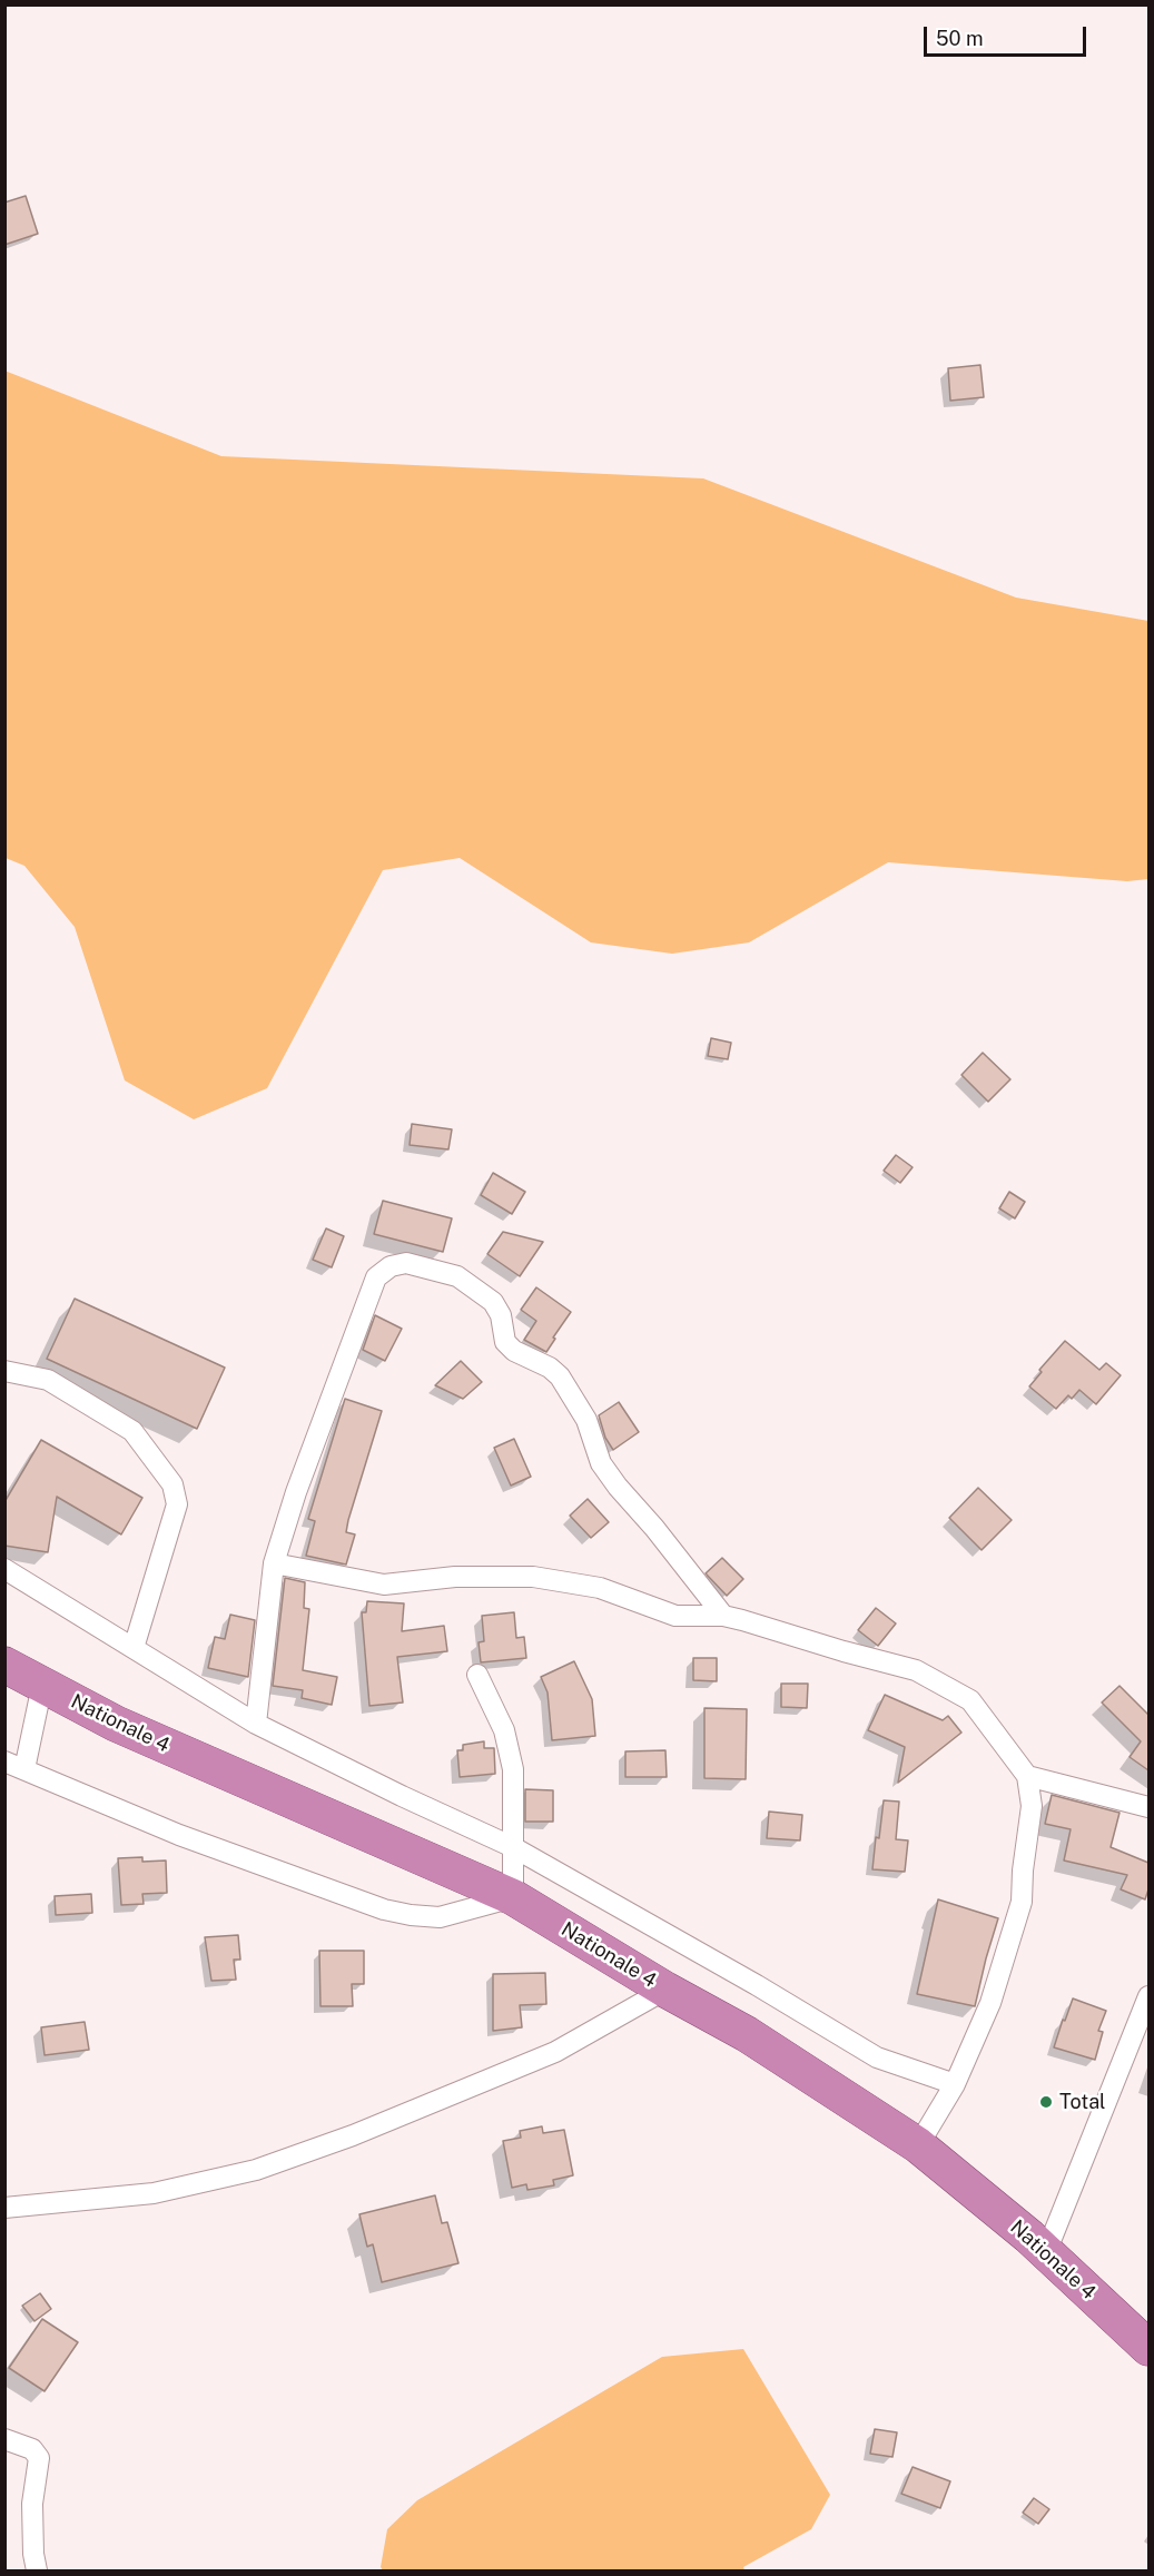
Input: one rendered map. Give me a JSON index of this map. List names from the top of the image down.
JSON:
{
  "streets": {
    "highway": ["Nationale 4"]
  },
  "places": ["Total"],
  "scale_bar": "50 m"
}
